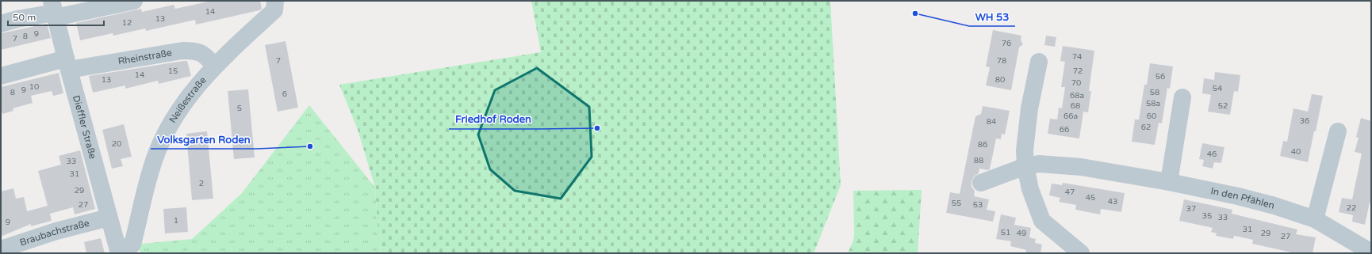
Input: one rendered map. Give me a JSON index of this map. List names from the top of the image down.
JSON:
{
  "streets": {
    "street": [
      "Rheinstraße",
      "Neißestraße",
      "Dieffler Straße",
      "In den Pfählen",
      "Braubachstraße"
    ]
  },
  "crossings": [
    ["Rheinstraße", "Neißestraße"],
    ["Rheinstraße", "Dieffler Straße"],
    ["Neißestraße", "Dieffler Straße"],
    ["Dieffler Straße", "Braubachstraße"]
  ],
  "places": ["WH 53", "Friedhof Roden", "Volksgarten Roden"],
  "house_numbers": [
    "14",
    "13",
    "12",
    "9",
    "8",
    "7",
    "76",
    "74",
    "7",
    "78",
    "15",
    "72",
    "14",
    "56",
    "13",
    "80",
    "70",
    "10",
    "54",
    "9",
    "8",
    "58",
    "6",
    "68a",
    "58a",
    "68",
    "52",
    "5",
    "66a",
    "60",
    "36",
    "84",
    "62",
    "66",
    "20",
    "86",
    "40",
    "46",
    "88",
    "33",
    "31",
    "2",
    "29",
    "47",
    "45",
    "43",
    "55",
    "27",
    "53",
    "22",
    "37",
    "35",
    "33",
    "1",
    "9",
    "31",
    "51",
    "49",
    "29",
    "27"
  ],
  "scale_bar": "50 m"
}
